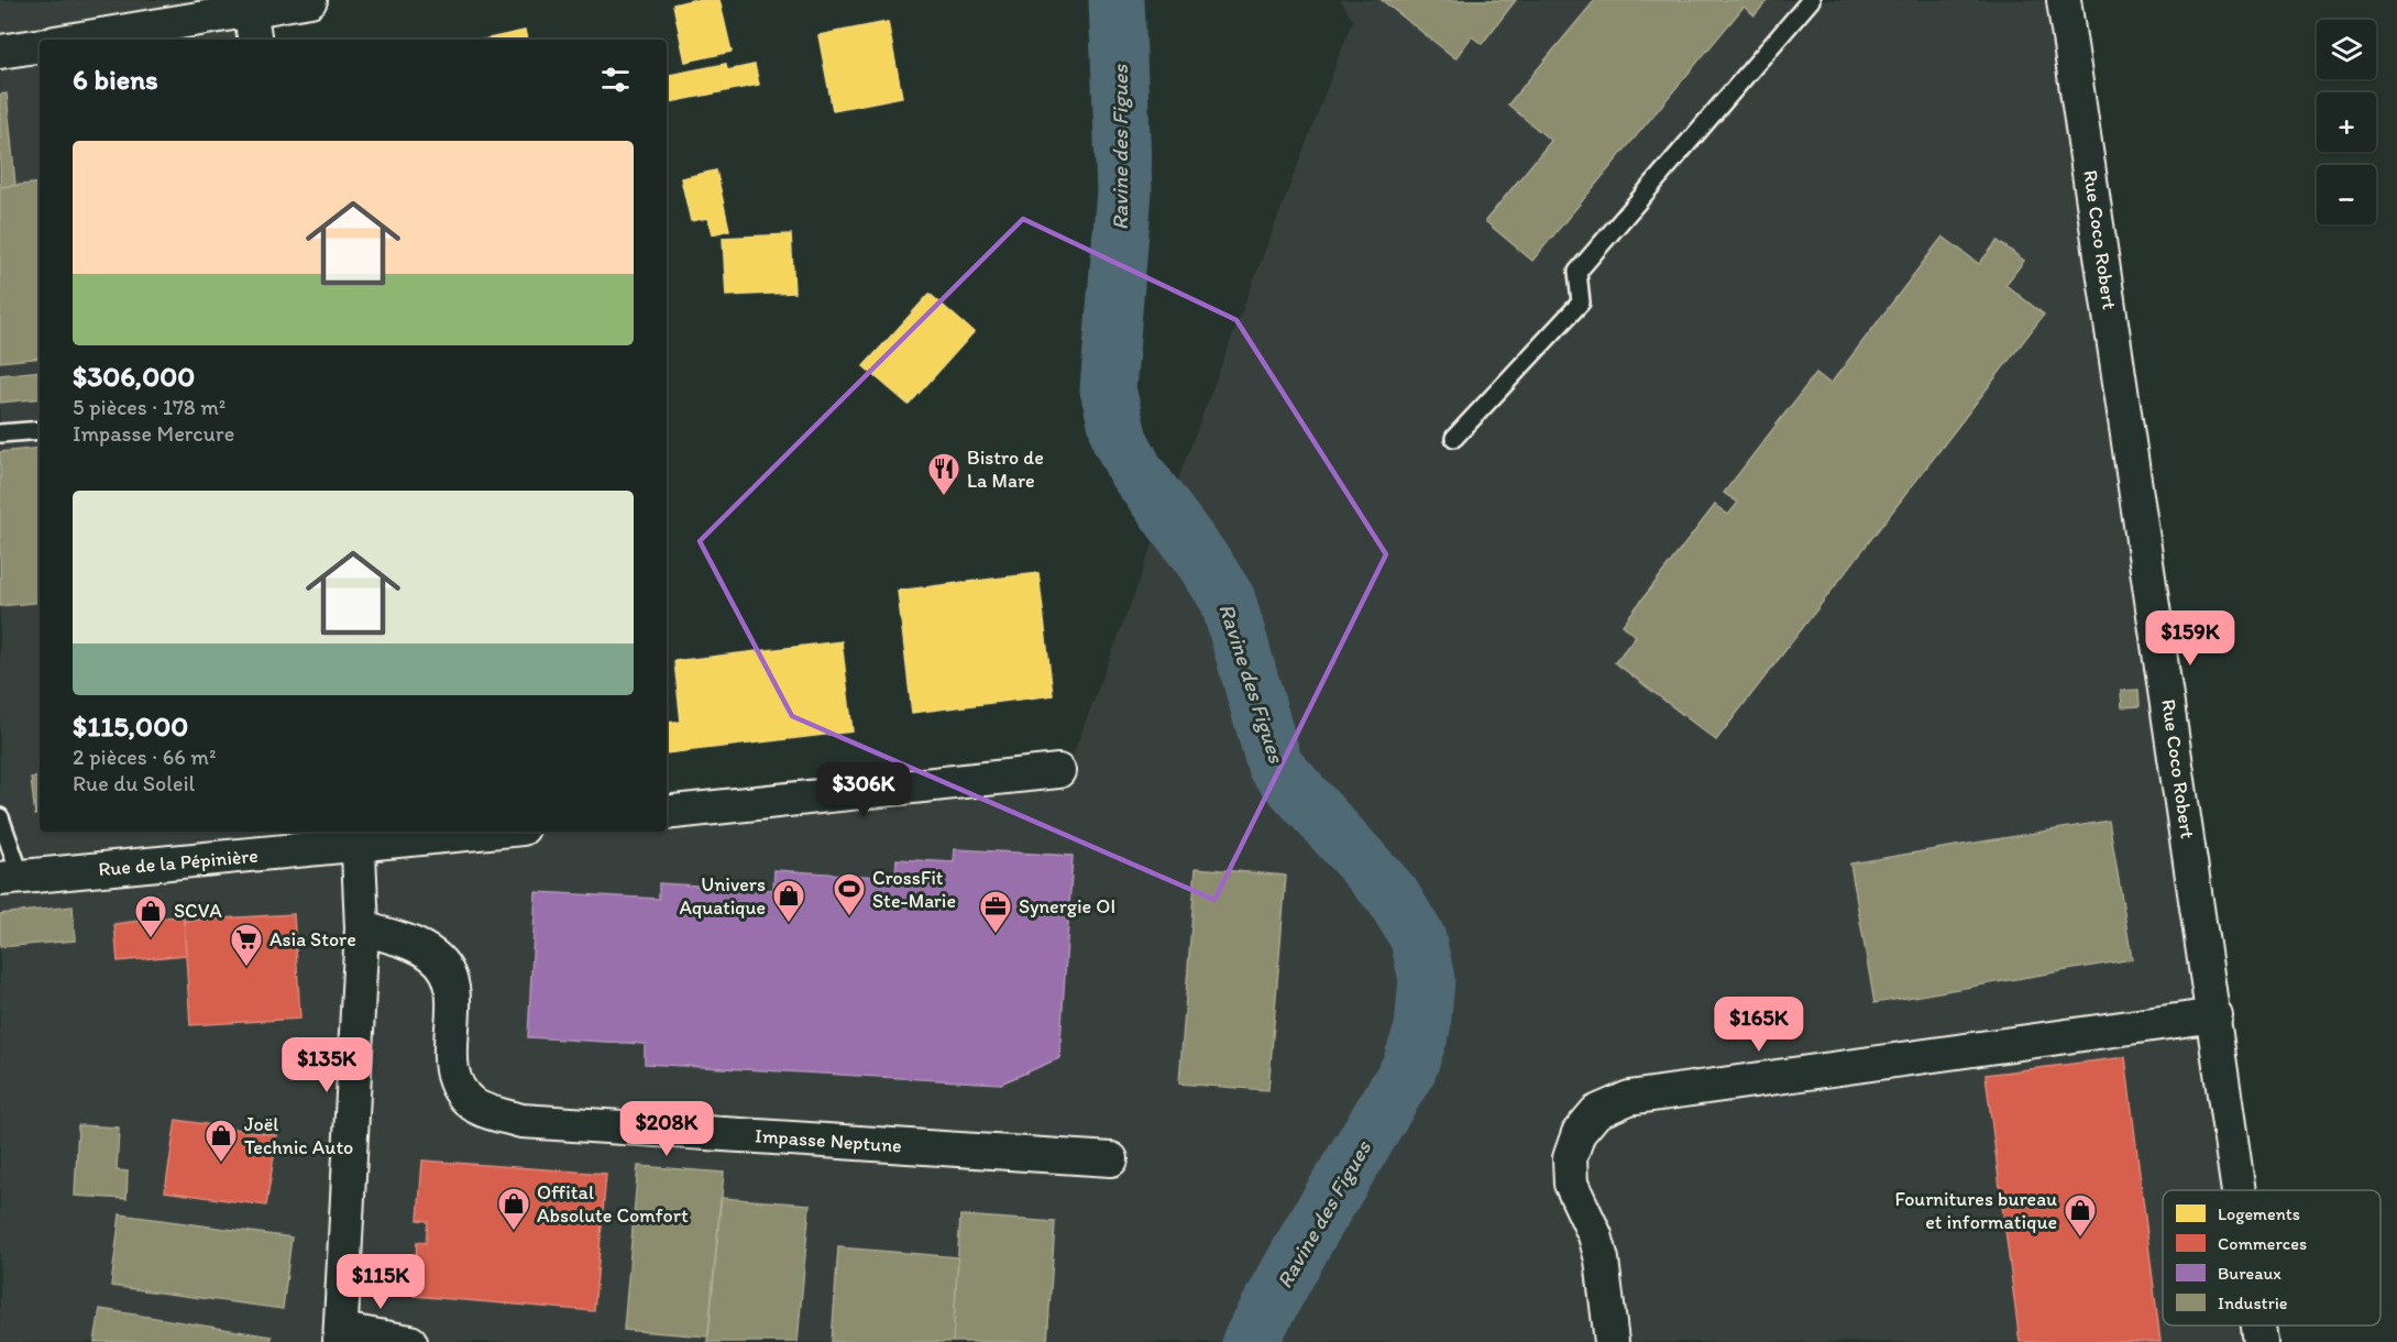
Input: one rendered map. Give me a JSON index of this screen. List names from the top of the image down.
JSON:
{
  "streets": {
    "street": ["Rue Coco Robert", "Rue de la Pépinière", "Impasse Neptune"]
  },
  "water": ["Ravine des Figues"],
  "places": {
    "restaurant": ["Bistro de La Mare"],
    "sports": ["CrossFit Ste-Marie"],
    "shop": [
      "Univers Aquatique",
      "SCVA",
      "Joël Technic Auto",
      "Offital Absolute Comfort",
      "Fournitures bureau et informatique"
    ],
    "office": ["Synergie OI"],
    "supermarket": ["Asia Store"]
  },
  "legend": [
    "Logements",
    "Commerces",
    "Bureaux",
    "Industrie"
  ],
  "page": {
    "map_buttons": ["+", "−"],
    "heading": "6 biens",
    "list": [
      {
        "name": "$306,000",
        "note": "5 pièces · 178 m² · Impasse Mercure"
      },
      {
        "name": "$115,000",
        "note": "2 pièces · 66 m² · Rue du Soleil"
      }
    ],
    "price": [
      "$159K",
      "$306K",
      "$165K",
      "$135K",
      "$208K",
      "$115K"
    ]
  }
}
